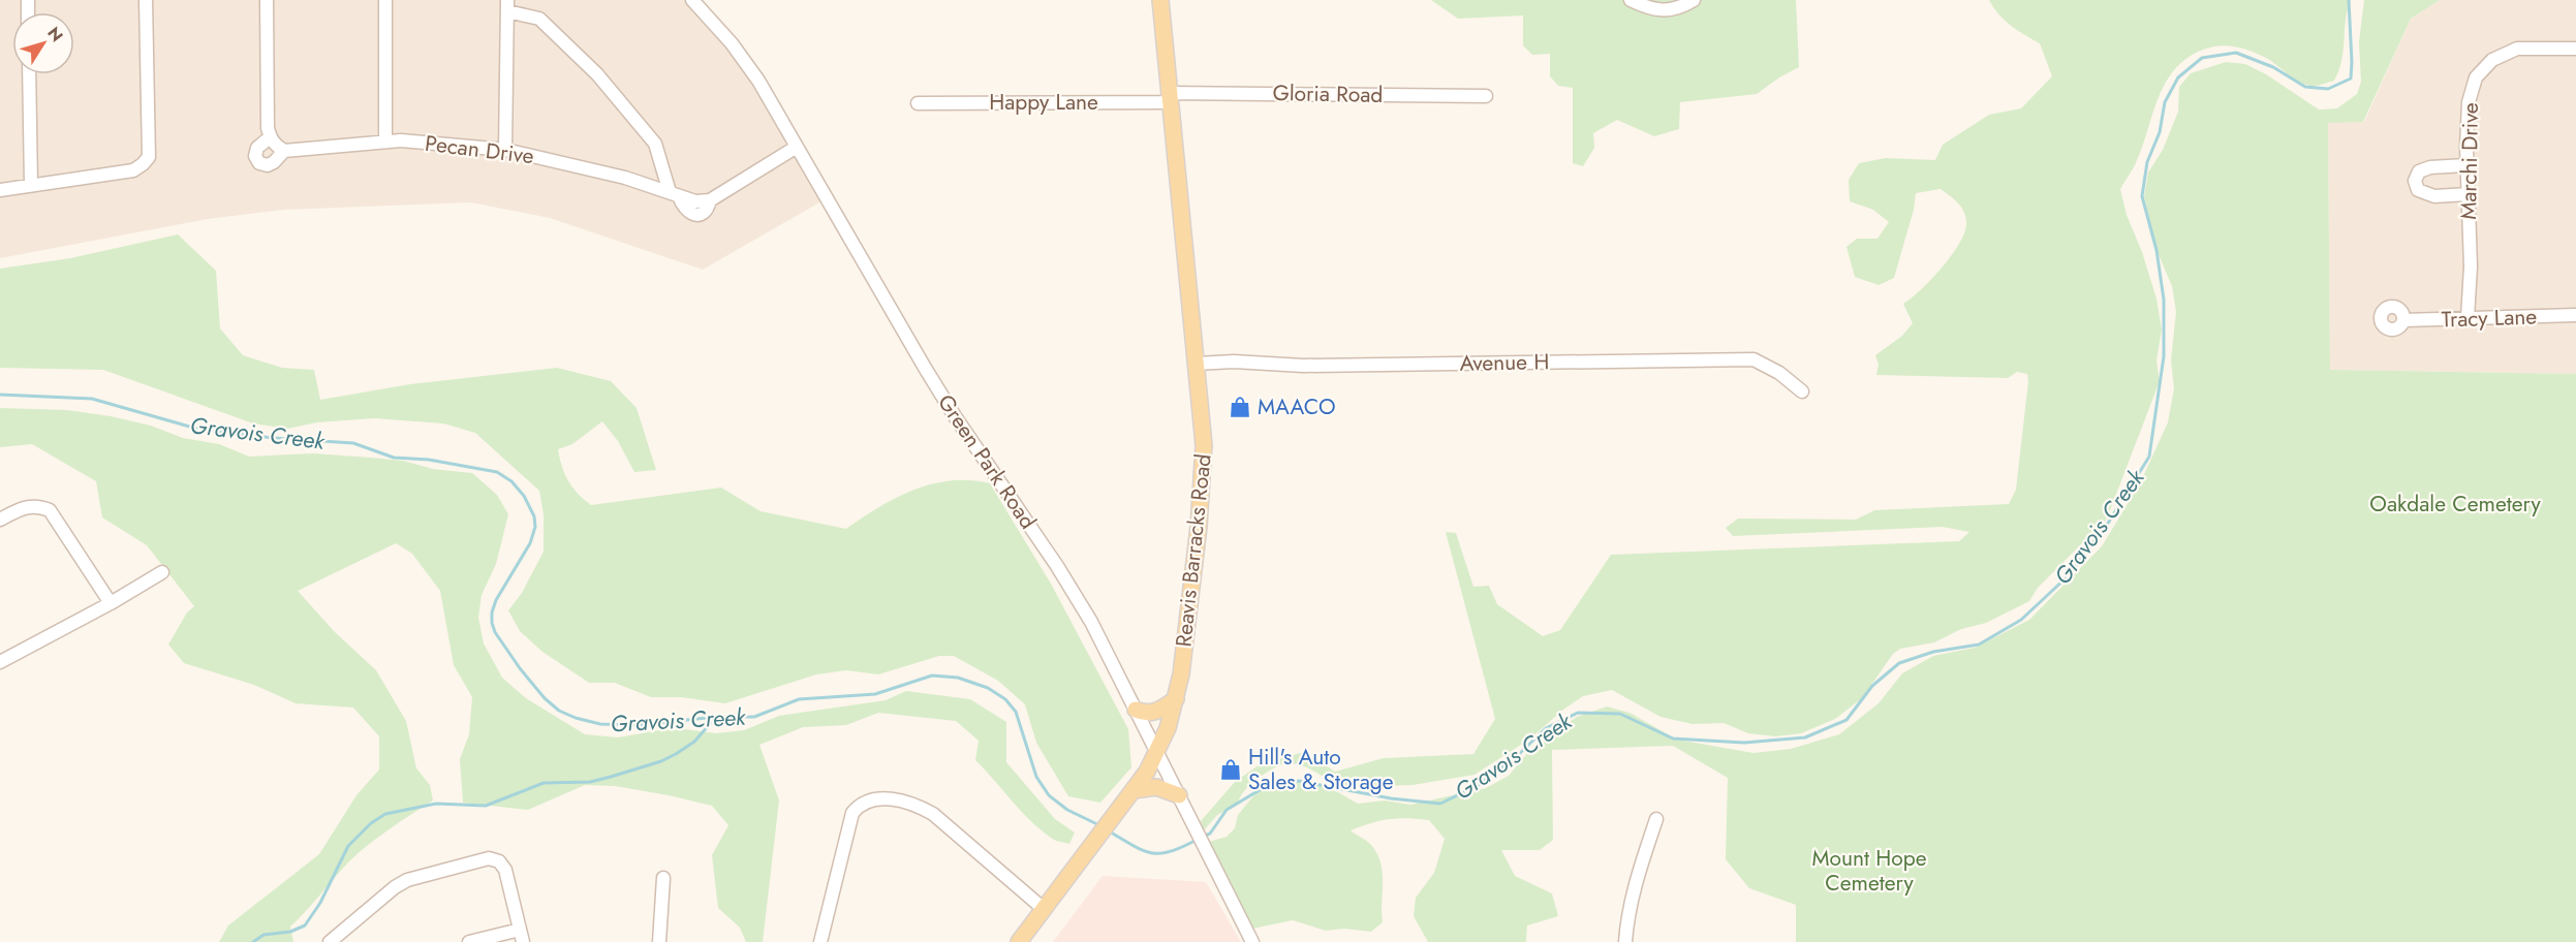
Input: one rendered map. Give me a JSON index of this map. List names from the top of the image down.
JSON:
{
  "streets": {
    "main road": ["Reavis Barracks Road"],
    "street": [
      "Gloria Road",
      "Happy Lane",
      "Pecan Drive",
      "Marchi Drive",
      "Tracy Lane",
      "Avenue H",
      "Green Park Road"
    ]
  },
  "crossings": [
    ["Gloria Road", "Happy Lane"],
    ["Gloria Road", "Reavis Barracks Road"],
    ["Happy Lane", "Reavis Barracks Road"],
    ["Pecan Drive", "Green Park Road"],
    ["Marchi Drive", "Tracy Lane"],
    ["Avenue H", "Reavis Barracks Road"],
    ["Green Park Road", "Reavis Barracks Road"]
  ],
  "water": ["Gravois Creek"],
  "parks": ["Oakdale Cemetery", "Mount Hope Cemetery"],
  "places": {
    "shop": ["MAACO", "Hill's Auto Sales & Storage"]
  },
  "north": "top right"
}
